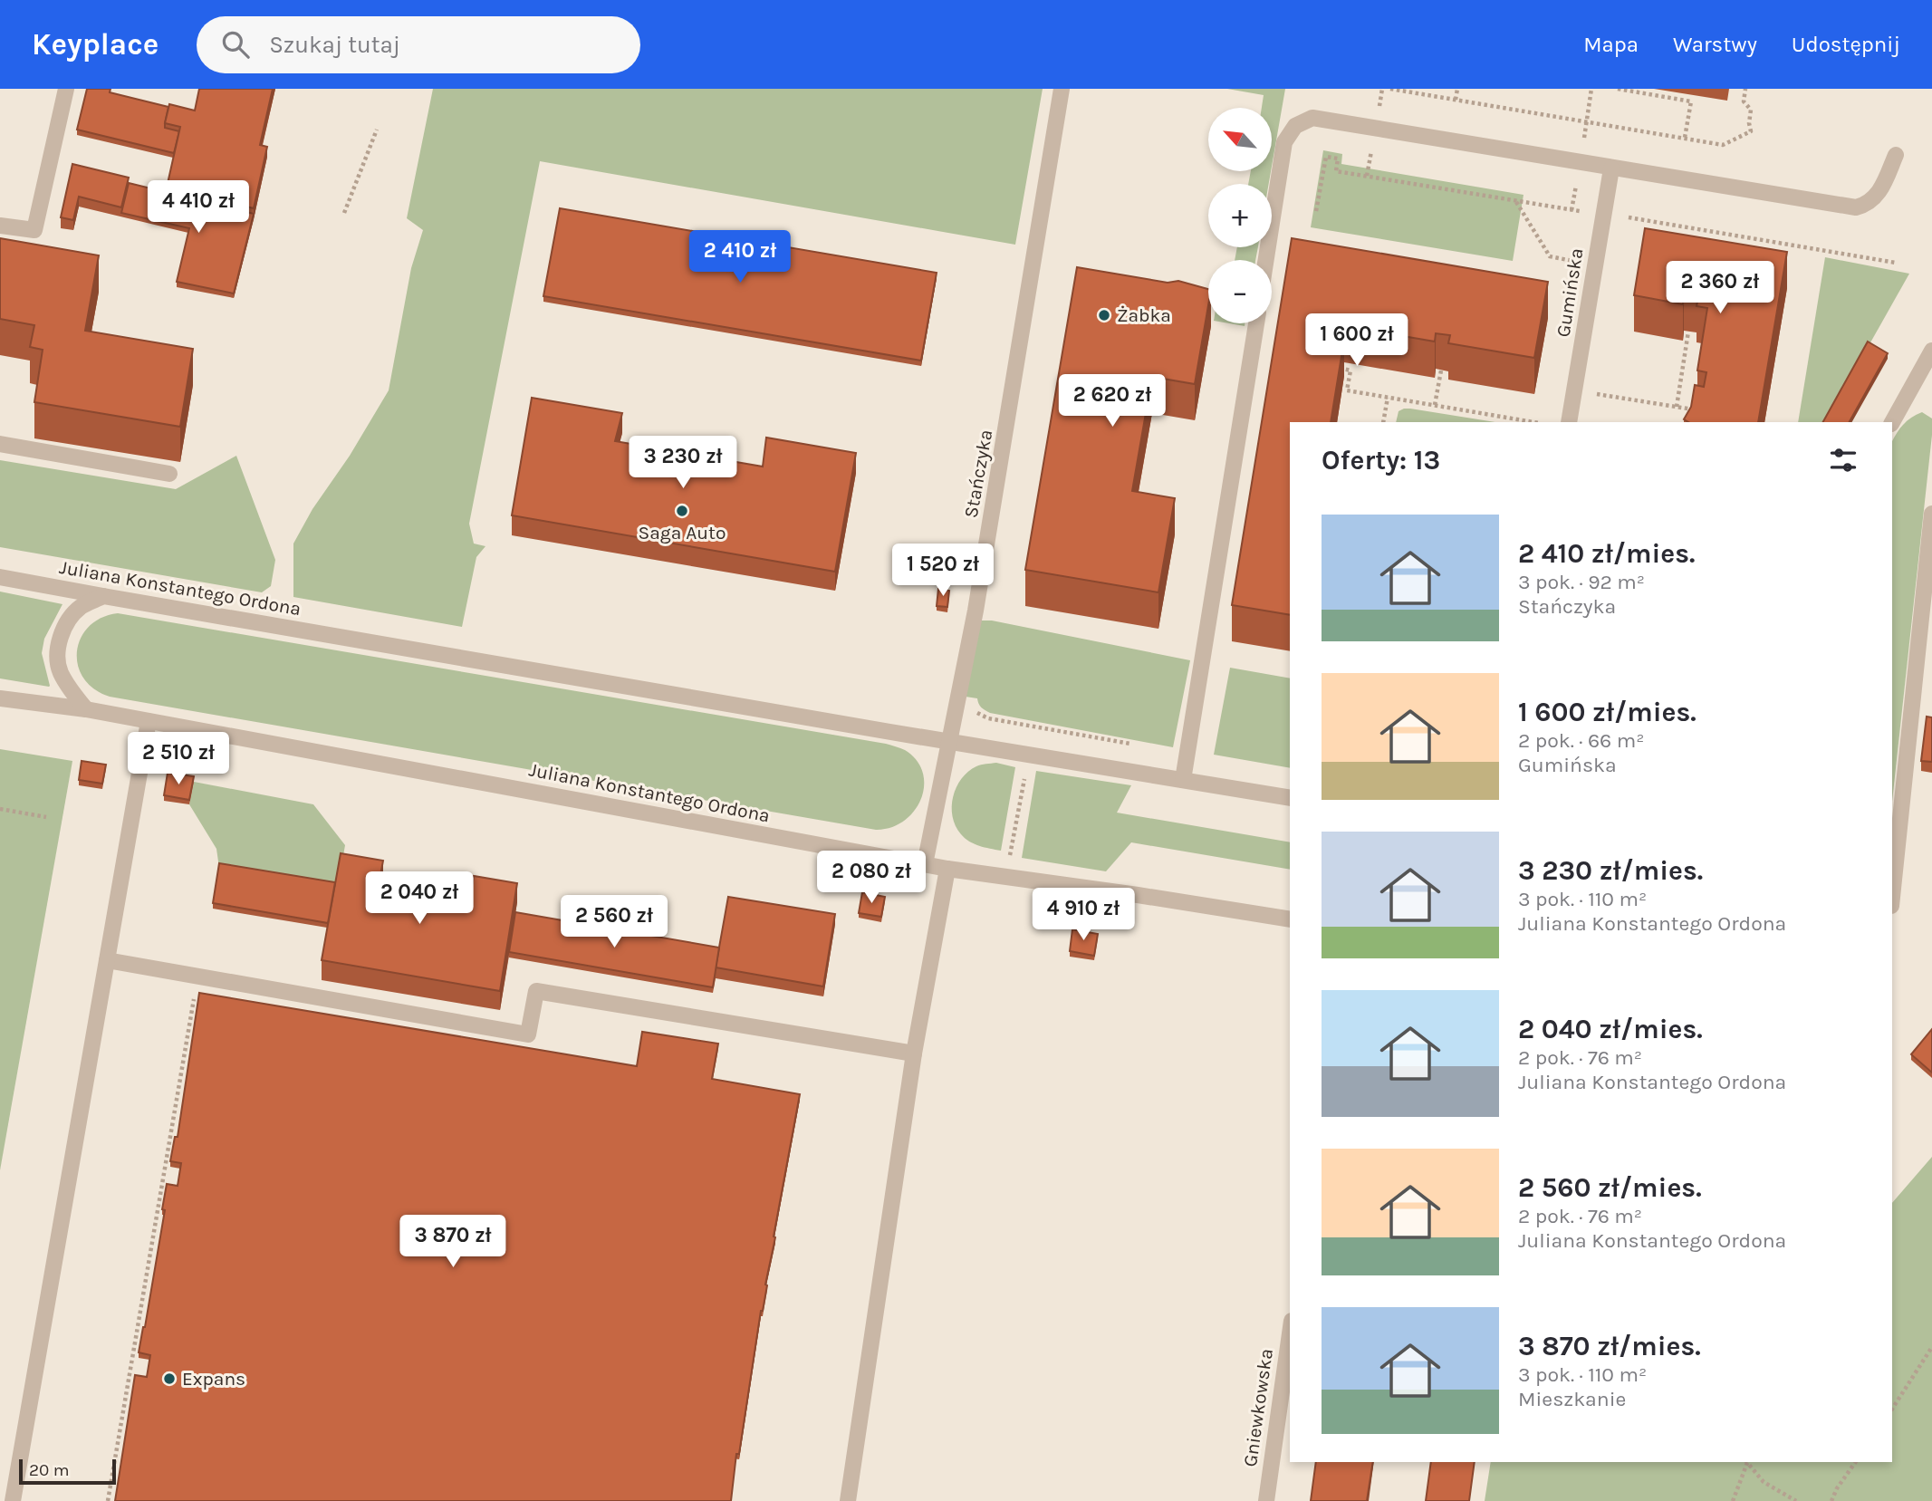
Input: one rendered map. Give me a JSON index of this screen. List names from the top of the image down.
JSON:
{
  "streets": {
    "street": [
      "Gumińska",
      "Stańczyka",
      "Juliana Konstantego Ordona",
      "Gniewkowska"
    ]
  },
  "crossings": [
    ["Stańczyka", "Juliana Konstantego Ordona"]
  ],
  "places": ["Żabka", "Saga Auto", "Expans"],
  "scale_bar": "20 m",
  "north": "top left",
  "page": {
    "header": "Keyplace",
    "search": "Szukaj tutaj",
    "nav": ["Mapa", "Warstwy", "Udostępnij"],
    "map_buttons": ["+", "−"],
    "price": [
      "4 410 zł",
      "2 410 zł",
      "2 360 zł",
      "1 600 zł",
      "2 620 zł",
      "3 230 zł",
      "1 520 zł",
      "2 510 zł",
      "2 080 zł",
      "2 040 zł",
      "4 910 zł",
      "2 560 zł",
      "3 870 zł"
    ],
    "heading": "Oferty: 13",
    "list": [
      {
        "name": "2 410 zł/mies.",
        "note": "3 pok. · 92 m² · Stańczyka"
      },
      {
        "name": "1 600 zł/mies.",
        "note": "2 pok. · 66 m² · Gumińska"
      },
      {
        "name": "3 230 zł/mies.",
        "note": "3 pok. · 110 m² · Juliana Konstantego Ordona"
      },
      {
        "name": "2 040 zł/mies.",
        "note": "2 pok. · 76 m² · Juliana Konstantego Ordona"
      },
      {
        "name": "2 560 zł/mies.",
        "note": "2 pok. · 76 m² · Juliana Konstantego Ordona"
      },
      {
        "name": "3 870 zł/mies.",
        "note": "3 pok. · 110 m² · Mieszkanie"
      }
    ],
    "scale": "20 m"
  }
}
